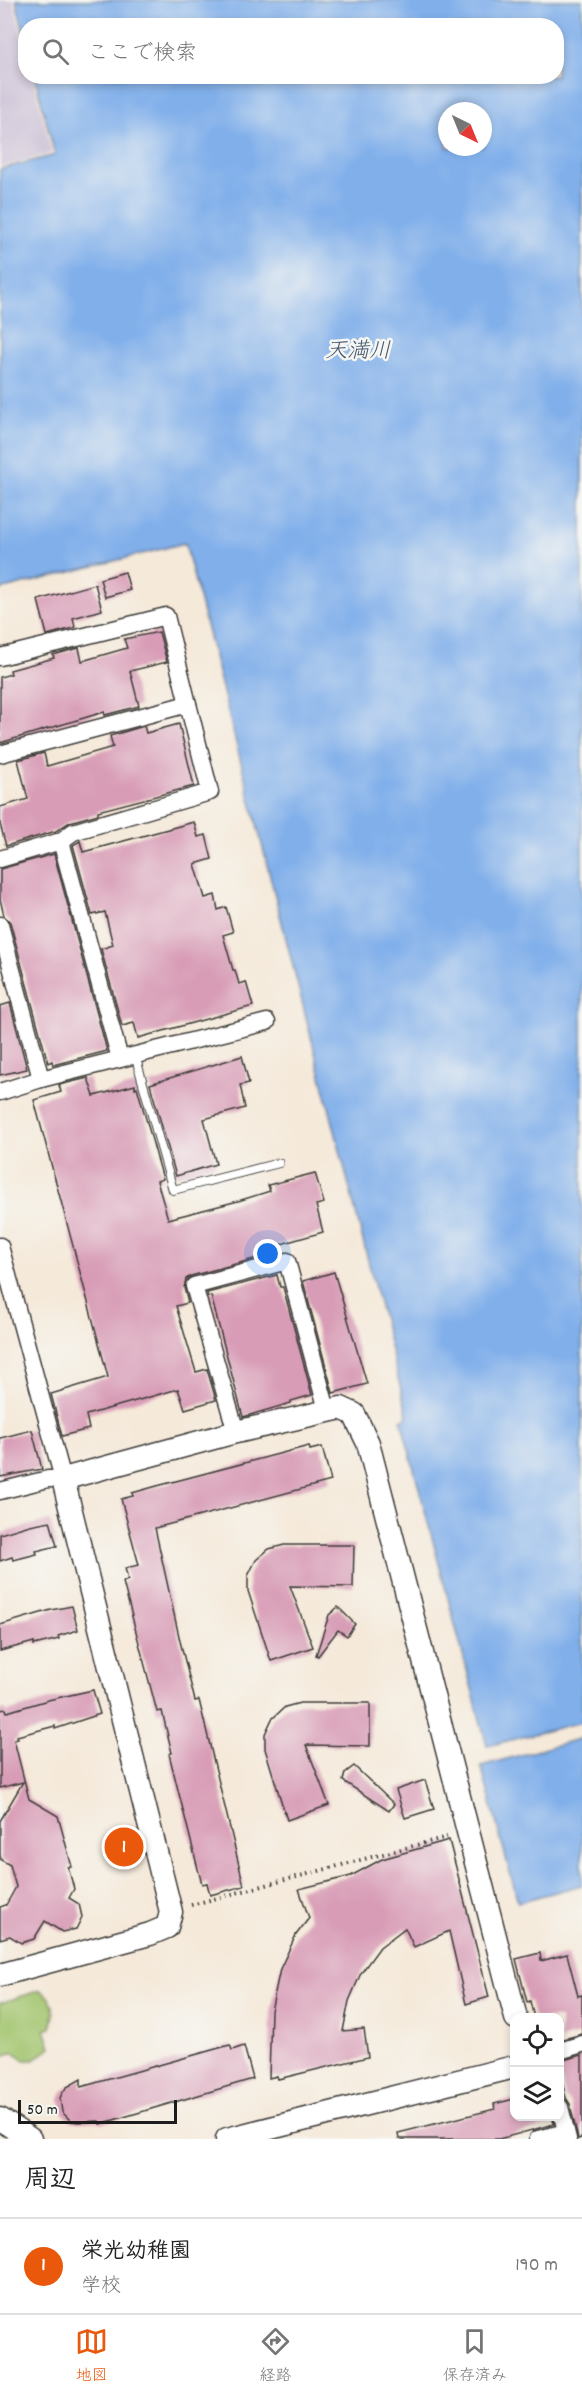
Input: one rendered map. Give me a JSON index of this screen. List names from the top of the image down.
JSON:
{
  "water": ["天満川"],
  "scale_bar": "50 m",
  "north": "bottom right",
  "page": {
    "search": "ここで検索",
    "pins": "1",
    "scale": "50 m",
    "heading": "周辺",
    "list": [
      {
        "mark": "1",
        "name": "栄光幼稚園",
        "note": "学校",
        "value": "190 m"
      }
    ],
    "nav": ["地図", "経路", "保存済み"]
  }
}
